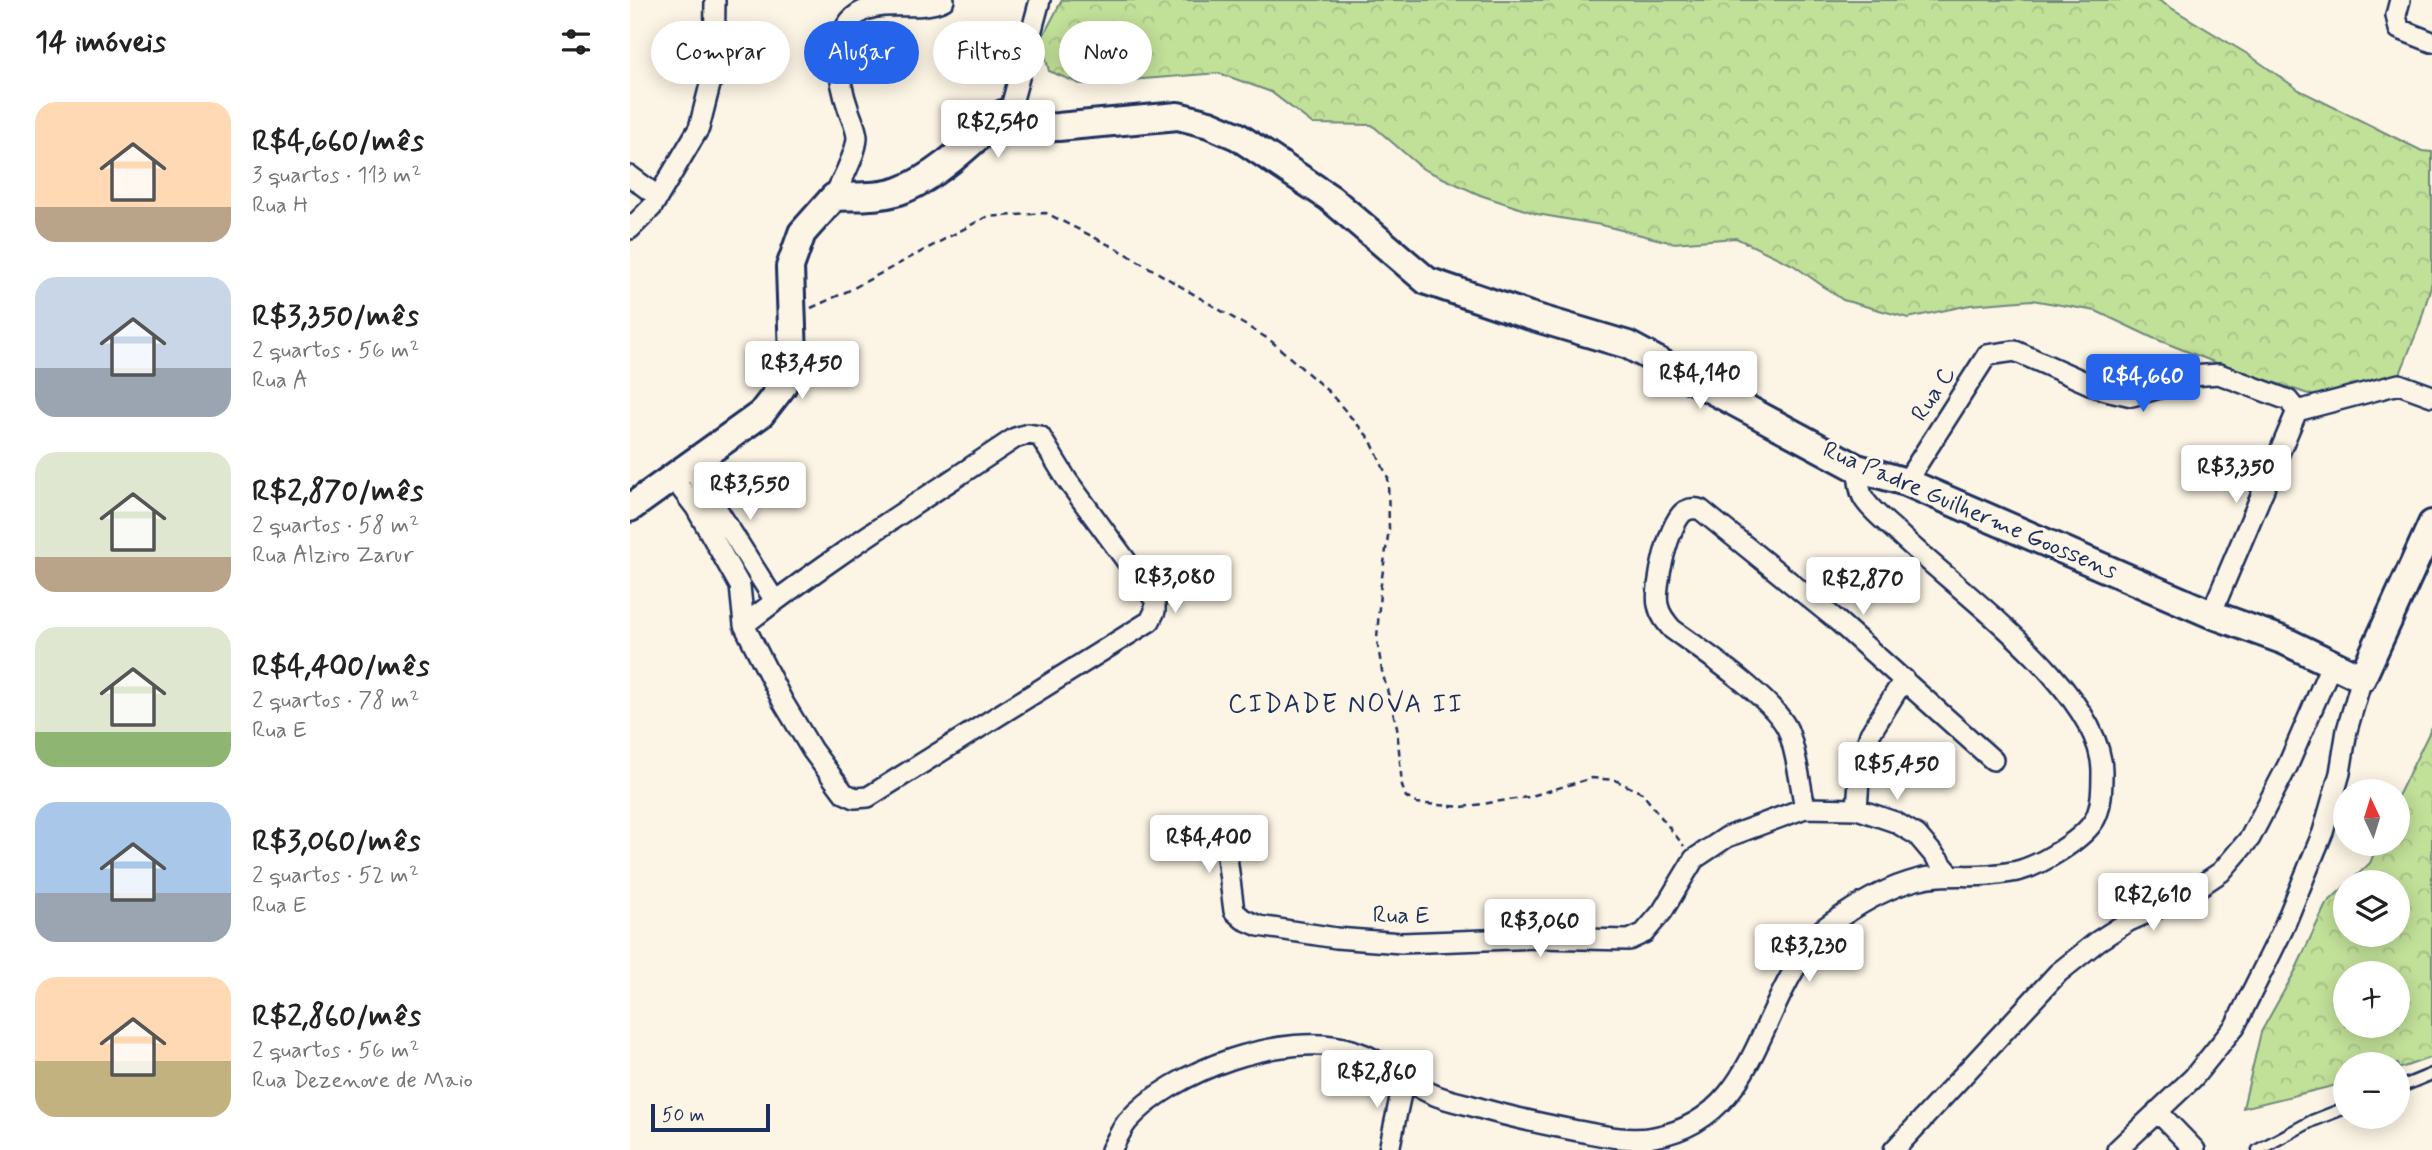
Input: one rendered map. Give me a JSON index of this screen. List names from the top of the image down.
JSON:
{
  "streets": {
    "street": ["Rua C", "Rua Padre Guilherme Goossens", "Rua E"]
  },
  "crossings": [
    ["Rua C", "Rua Padre Guilherme Goossens"]
  ],
  "districts": ["CIDADE NOVA II"],
  "scale_bar": "50 m",
  "north": "top",
  "page": {
    "heading": "14 imóveis",
    "chip": [
      "Comprar",
      "Alugar",
      "Filtros",
      "Novo"
    ],
    "list": [
      {
        "name": "R$4,660/mês",
        "note": "3 quartos · 113 m² · Rua H"
      },
      {
        "name": "R$3,350/mês",
        "note": "2 quartos · 56 m² · Rua A"
      },
      {
        "name": "R$2,870/mês",
        "note": "2 quartos · 58 m² · Rua Alziro Zarur"
      },
      {
        "name": "R$4,400/mês",
        "note": "2 quartos · 78 m² · Rua E"
      },
      {
        "name": "R$3,060/mês",
        "note": "2 quartos · 52 m² · Rua E"
      },
      {
        "name": "R$2,860/mês",
        "note": "2 quartos · 56 m² · Rua Dezenove de Maio"
      }
    ],
    "price": [
      "R$2,540",
      "R$3,450",
      "R$4,140",
      "R$4,660",
      "R$3,350",
      "R$3,550",
      "R$3,080",
      "R$2,870",
      "R$5,450",
      "R$4,400",
      "R$2,610",
      "R$3,060",
      "R$3,230",
      "R$2,860"
    ],
    "map_buttons": ["+", "−"],
    "scale": "50 m"
  }
}
